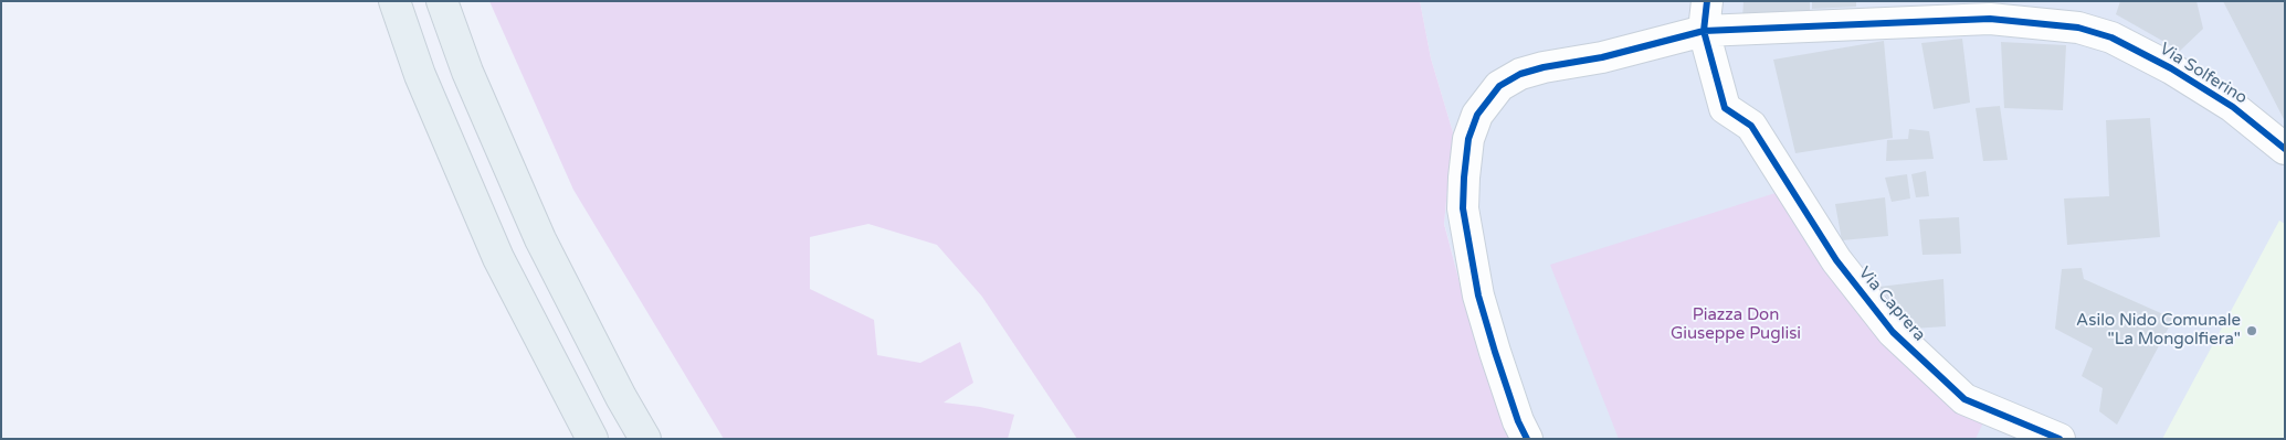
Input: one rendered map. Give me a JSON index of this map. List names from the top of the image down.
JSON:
{
  "streets": {
    "street": ["Via Solferino", "Via Caprera"]
  },
  "crossings": [
    ["Via Solferino", "Via Caprera"]
  ],
  "parks": ["Piazza Don Giuseppe Puglisi"],
  "places": ["Asilo Nido Comunale \"La Mongolfiera\""]
}
